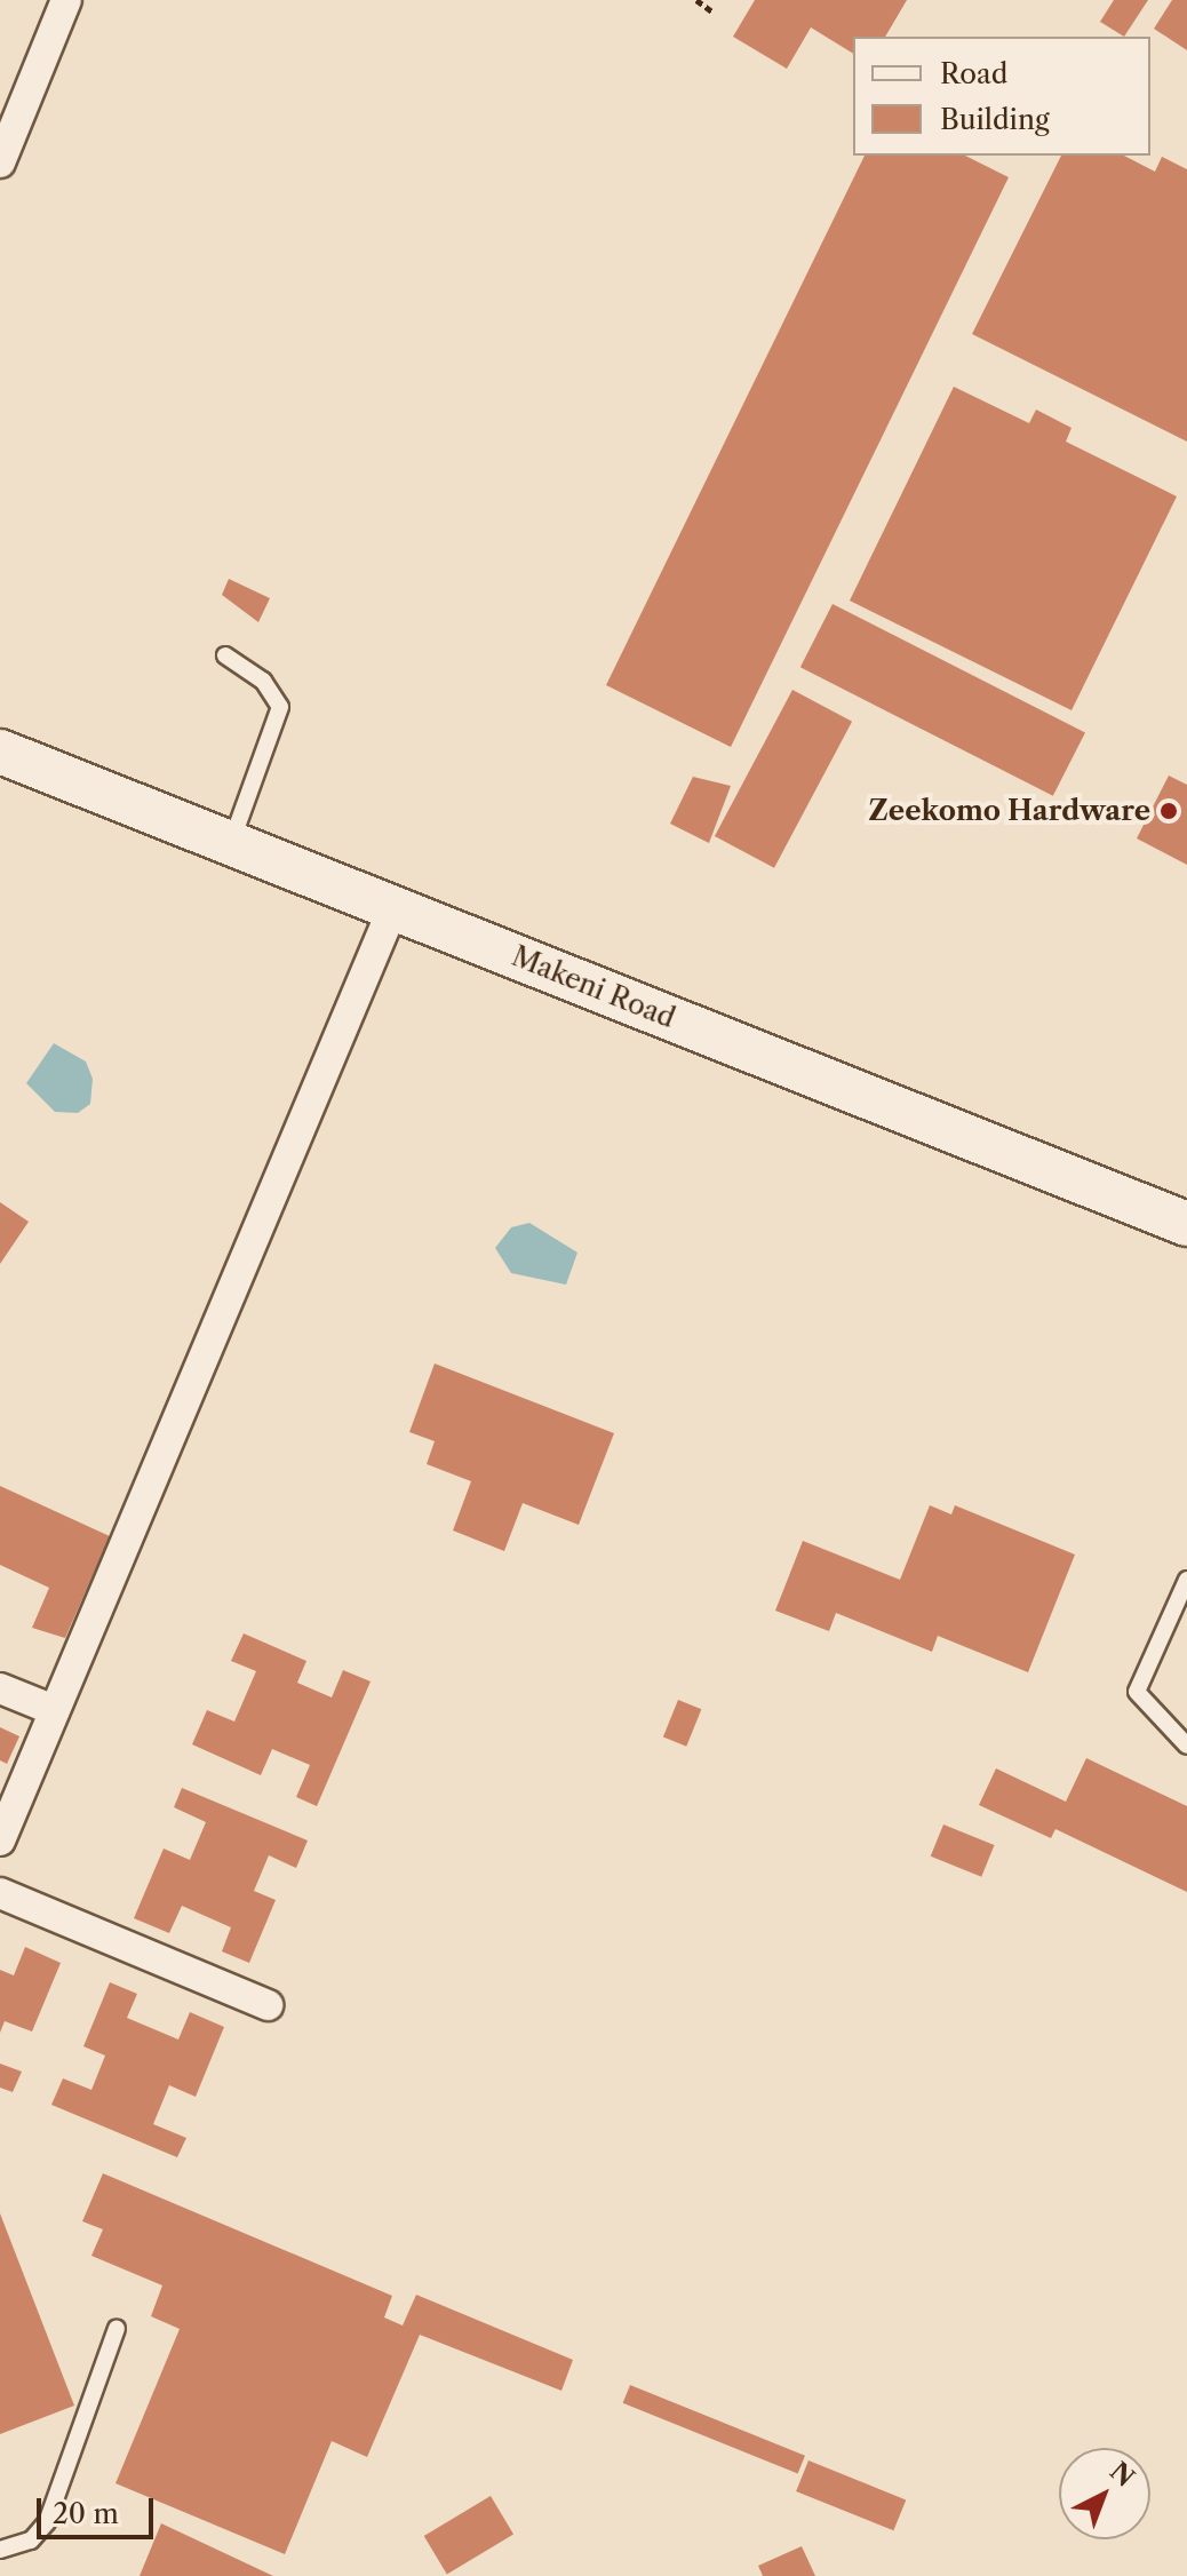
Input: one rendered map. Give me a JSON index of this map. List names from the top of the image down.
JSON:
{
  "streets": {
    "main road": ["Makeni Road"]
  },
  "places": ["Zeekomo Hardware"],
  "legend": ["Road", "Building"],
  "scale_bar": "20 m",
  "north": "top right"
}
